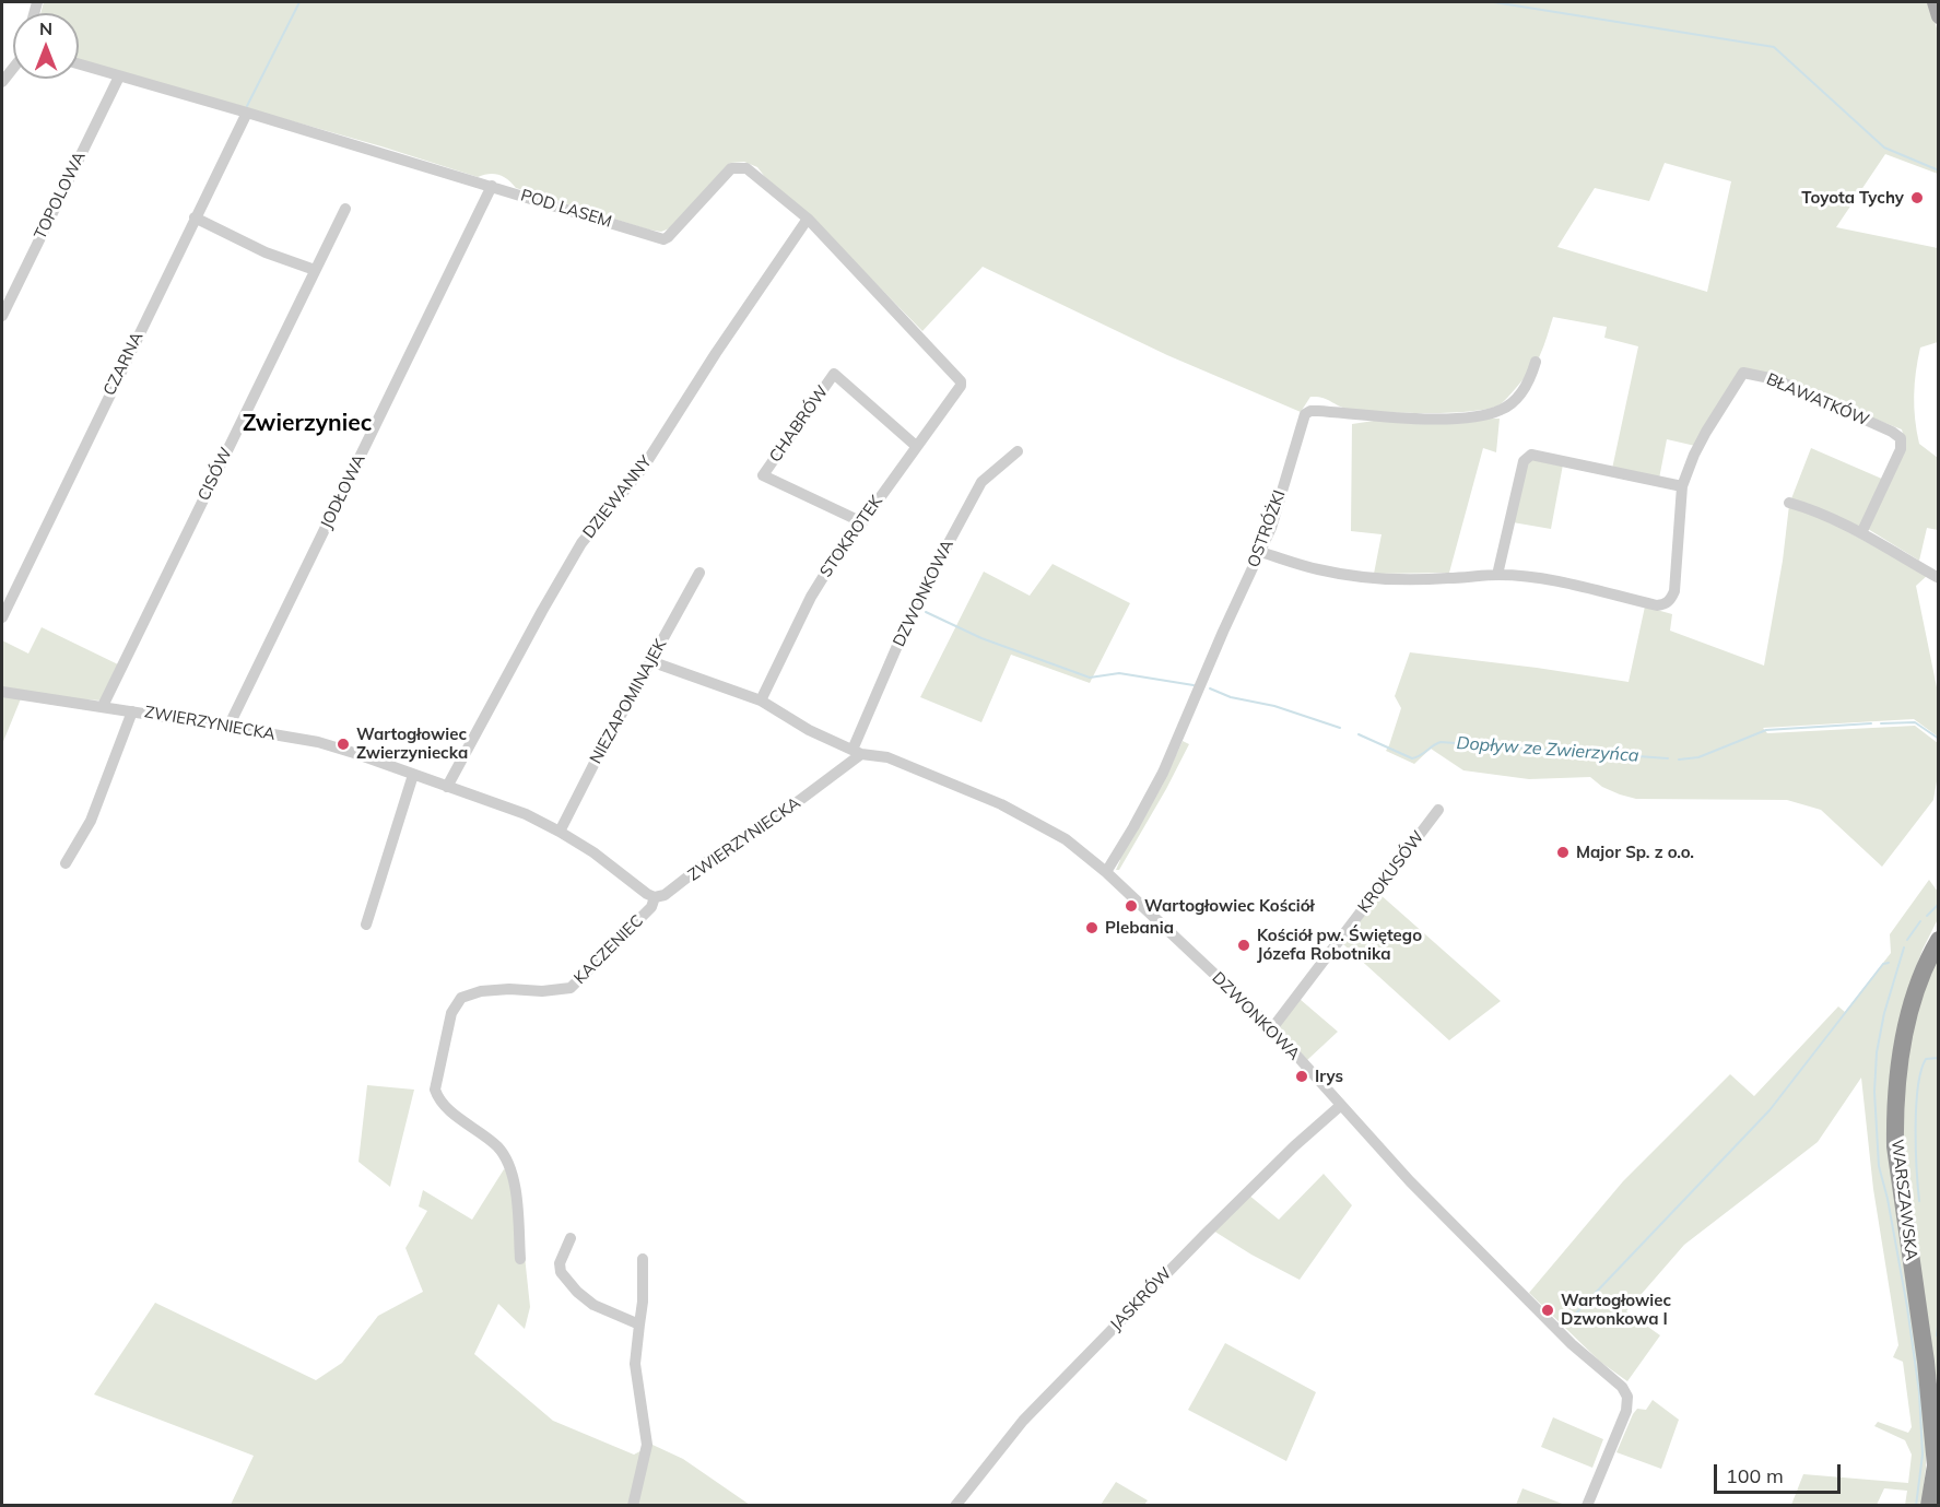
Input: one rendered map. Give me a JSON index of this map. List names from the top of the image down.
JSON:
{
  "streets": {
    "highway": ["WARSZAWSKA"],
    "street": [
      "TOPOLOWA",
      "POD LASEM",
      "CZARNA",
      "BŁAWATKÓW",
      "CHABRÓW",
      "CISÓW",
      "JODŁOWA",
      "DZIEWANNY",
      "OSTRÓŻKI",
      "STOKROTEK",
      "DZWONKOWA",
      "NIEZAPOMINAJEK",
      "ZWIERZYNIECKA",
      "KROKUSÓW",
      "KACZENIEC",
      "JASKRÓW"
    ]
  },
  "crossings": [
    ["TOPOLOWA", "POD LASEM"],
    ["POD LASEM", "CZARNA"],
    ["POD LASEM", "JODŁOWA"],
    ["POD LASEM", "DZIEWANNY"],
    ["POD LASEM", "STOKROTEK"],
    ["BŁAWATKÓW", "OSTRÓŻKI"],
    ["CHABRÓW", "STOKROTEK"],
    ["CISÓW", "ZWIERZYNIECKA"],
    ["JODŁOWA", "ZWIERZYNIECKA"],
    ["DZIEWANNY", "ZWIERZYNIECKA"],
    ["OSTRÓŻKI", "DZWONKOWA"],
    ["STOKROTEK", "DZWONKOWA"],
    ["DZWONKOWA", "NIEZAPOMINAJEK"],
    ["DZWONKOWA", "ZWIERZYNIECKA"],
    ["DZWONKOWA", "KROKUSÓW"],
    ["DZWONKOWA", "JASKRÓW"],
    ["NIEZAPOMINAJEK", "ZWIERZYNIECKA"],
    ["ZWIERZYNIECKA", "KACZENIEC"]
  ],
  "districts": ["Zwierzyniec"],
  "water": ["Dopływ ze Zwierzyńca"],
  "places": [
    "Toyota Tychy",
    "Wartogłowiec Zwierzyniecka",
    "Major Sp. z o.o.",
    "Wartogłowiec Kościół",
    "Plebania",
    "Kościół pw. Świętego Józefa Robotnika",
    "Irys",
    "Wartogłowiec Dzwonkowa I"
  ],
  "scale_bar": "100 m",
  "north": "top"
}
